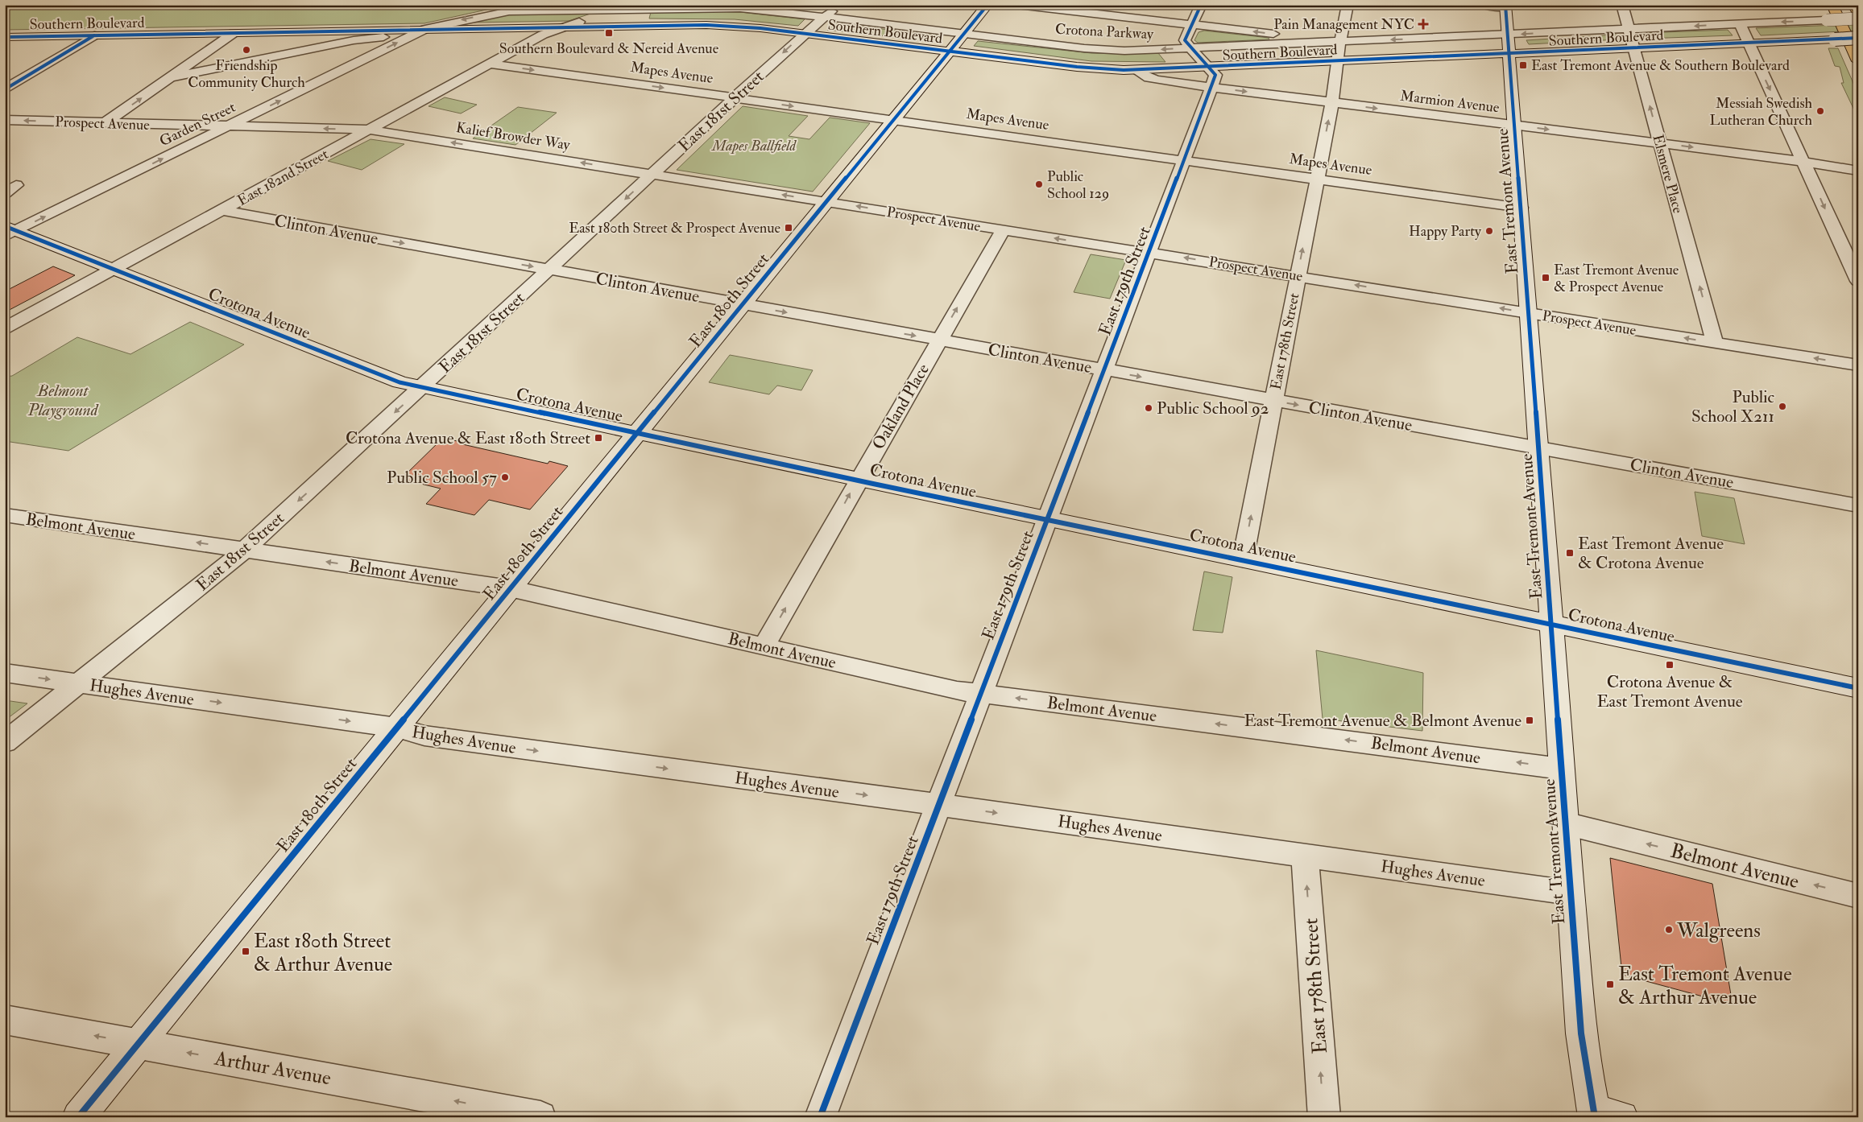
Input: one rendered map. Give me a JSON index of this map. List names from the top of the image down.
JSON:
{
  "streets": {
    "main road": [
      "Southern Boulevard",
      "East Tremont Avenue",
      "East 180th Street",
      "Crotona Avenue"
    ],
    "street": [
      "Crotona Parkway",
      "Mapes Avenue",
      "Marmion Avenue",
      "East 181st Street",
      "Prospect Avenue",
      "Garden Street",
      "Kalief Browder Way",
      "Elsmere Place",
      "East 182nd Street",
      "Clinton Avenue",
      "East 179th Street",
      "East 178th Street",
      "Oakland Place",
      "Belmont Avenue",
      "Hughes Avenue",
      "Arthur Avenue"
    ]
  },
  "crossings": [
    ["Southern Boulevard", "Crotona Parkway"],
    ["Southern Boulevard", "Marmion Avenue"],
    ["Southern Boulevard", "East 181st Street"],
    ["Southern Boulevard", "Garden Street"],
    ["Southern Boulevard", "Elsmere Place"],
    ["Southern Boulevard", "East 182nd Street"],
    ["Southern Boulevard", "East Tremont Avenue"],
    ["Southern Boulevard", "East 179th Street"],
    ["Southern Boulevard", "East 180th Street"],
    ["Southern Boulevard", "East 178th Street"],
    ["Crotona Parkway", "East 181st Street"],
    ["Crotona Parkway", "Garden Street"],
    ["Crotona Parkway", "Elsmere Place"],
    ["Crotona Parkway", "East 182nd Street"],
    ["Crotona Parkway", "East Tremont Avenue"],
    ["Crotona Parkway", "East 180th Street"],
    ["Crotona Parkway", "East 178th Street"],
    ["Mapes Avenue", "East 181st Street"],
    ["Mapes Avenue", "East 182nd Street"],
    ["Mapes Avenue", "East Tremont Avenue"],
    ["Mapes Avenue", "East 179th Street"],
    ["Mapes Avenue", "East 180th Street"],
    ["Mapes Avenue", "East 178th Street"],
    ["Marmion Avenue", "Elsmere Place"],
    ["Marmion Avenue", "East Tremont Avenue"],
    ["Marmion Avenue", "East 179th Street"],
    ["Marmion Avenue", "East 178th Street"],
    ["East 181st Street", "Prospect Avenue"],
    ["East 181st Street", "Kalief Browder Way"],
    ["East 181st Street", "Clinton Avenue"],
    ["East 181st Street", "Crotona Avenue"],
    ["East 181st Street", "Belmont Avenue"],
    ["East 181st Street", "Hughes Avenue"],
    ["Prospect Avenue", "Garden Street"],
    ["Prospect Avenue", "Kalief Browder Way"],
    ["Prospect Avenue", "Elsmere Place"],
    ["Prospect Avenue", "East 182nd Street"],
    ["Prospect Avenue", "East Tremont Avenue"],
    ["Prospect Avenue", "East 179th Street"],
    ["Prospect Avenue", "East 180th Street"],
    ["Prospect Avenue", "East 178th Street"],
    ["Prospect Avenue", "Oakland Place"],
    ["Garden Street", "Crotona Avenue"],
    ["Kalief Browder Way", "East 182nd Street"],
    ["East 182nd Street", "Clinton Avenue"],
    ["East 182nd Street", "Crotona Avenue"],
    ["East Tremont Avenue", "Clinton Avenue"],
    ["East Tremont Avenue", "Crotona Avenue"],
    ["East Tremont Avenue", "Belmont Avenue"],
    ["East Tremont Avenue", "Hughes Avenue"],
    ["Clinton Avenue", "East 179th Street"],
    ["Clinton Avenue", "East 180th Street"],
    ["Clinton Avenue", "East 178th Street"],
    ["Clinton Avenue", "Oakland Place"],
    ["East 179th Street", "Crotona Avenue"],
    ["East 179th Street", "Belmont Avenue"],
    ["East 179th Street", "Hughes Avenue"],
    ["East 180th Street", "Crotona Avenue"],
    ["East 180th Street", "Belmont Avenue"],
    ["East 180th Street", "Hughes Avenue"],
    ["East 180th Street", "Arthur Avenue"],
    ["Crotona Avenue", "East 178th Street"],
    ["Crotona Avenue", "Oakland Place"],
    ["East 178th Street", "Hughes Avenue"],
    ["Oakland Place", "Belmont Avenue"]
  ],
  "one_way": [
    "Crotona Parkway",
    "Mapes Avenue",
    "Marmion Avenue",
    "East 181st Street",
    "Prospect Avenue",
    "Kalief Browder Way",
    "Clinton Avenue",
    "East 178th Street",
    "Oakland Place",
    "Belmont Avenue",
    "Hughes Avenue",
    "Arthur Avenue"
  ],
  "parks": ["Mapes Ballfield", "Belmont Playground"],
  "places": {
    "health": ["Pain Management NYC"],
    "transit": [
      "Southern Boulevard & Nereid Avenue",
      "East Tremont Avenue & Southern Boulevard",
      "East 180th Street & Prospect Avenue",
      "East Tremont Avenue & Prospect Avenue",
      "Crotona Avenue & East 180th Street",
      "East Tremont Avenue & Crotona Avenue",
      "Crotona Avenue & East Tremont Avenue",
      "East Tremont Avenue & Belmont Avenue",
      "East 180th Street & Arthur Avenue",
      "East Tremont Avenue & Arthur Avenue"
    ],
    "other": [
      "Friendship Community Church",
      "Messiah Swedish Lutheran Church",
      "Public School 129",
      "Happy Party",
      "Public School X211",
      "Public School 92",
      "Public School 57",
      "Walgreens"
    ]
  }
}
